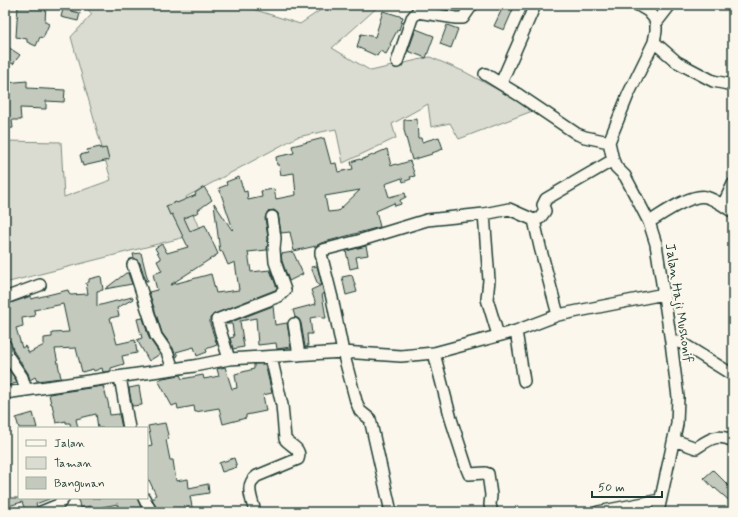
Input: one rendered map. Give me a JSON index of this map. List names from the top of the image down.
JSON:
{
  "streets": {
    "street": ["Jalan Haji Mushonif"]
  },
  "legend": ["Jalan", "Taman", "Bangunan"],
  "scale_bar": "50 m"
}
